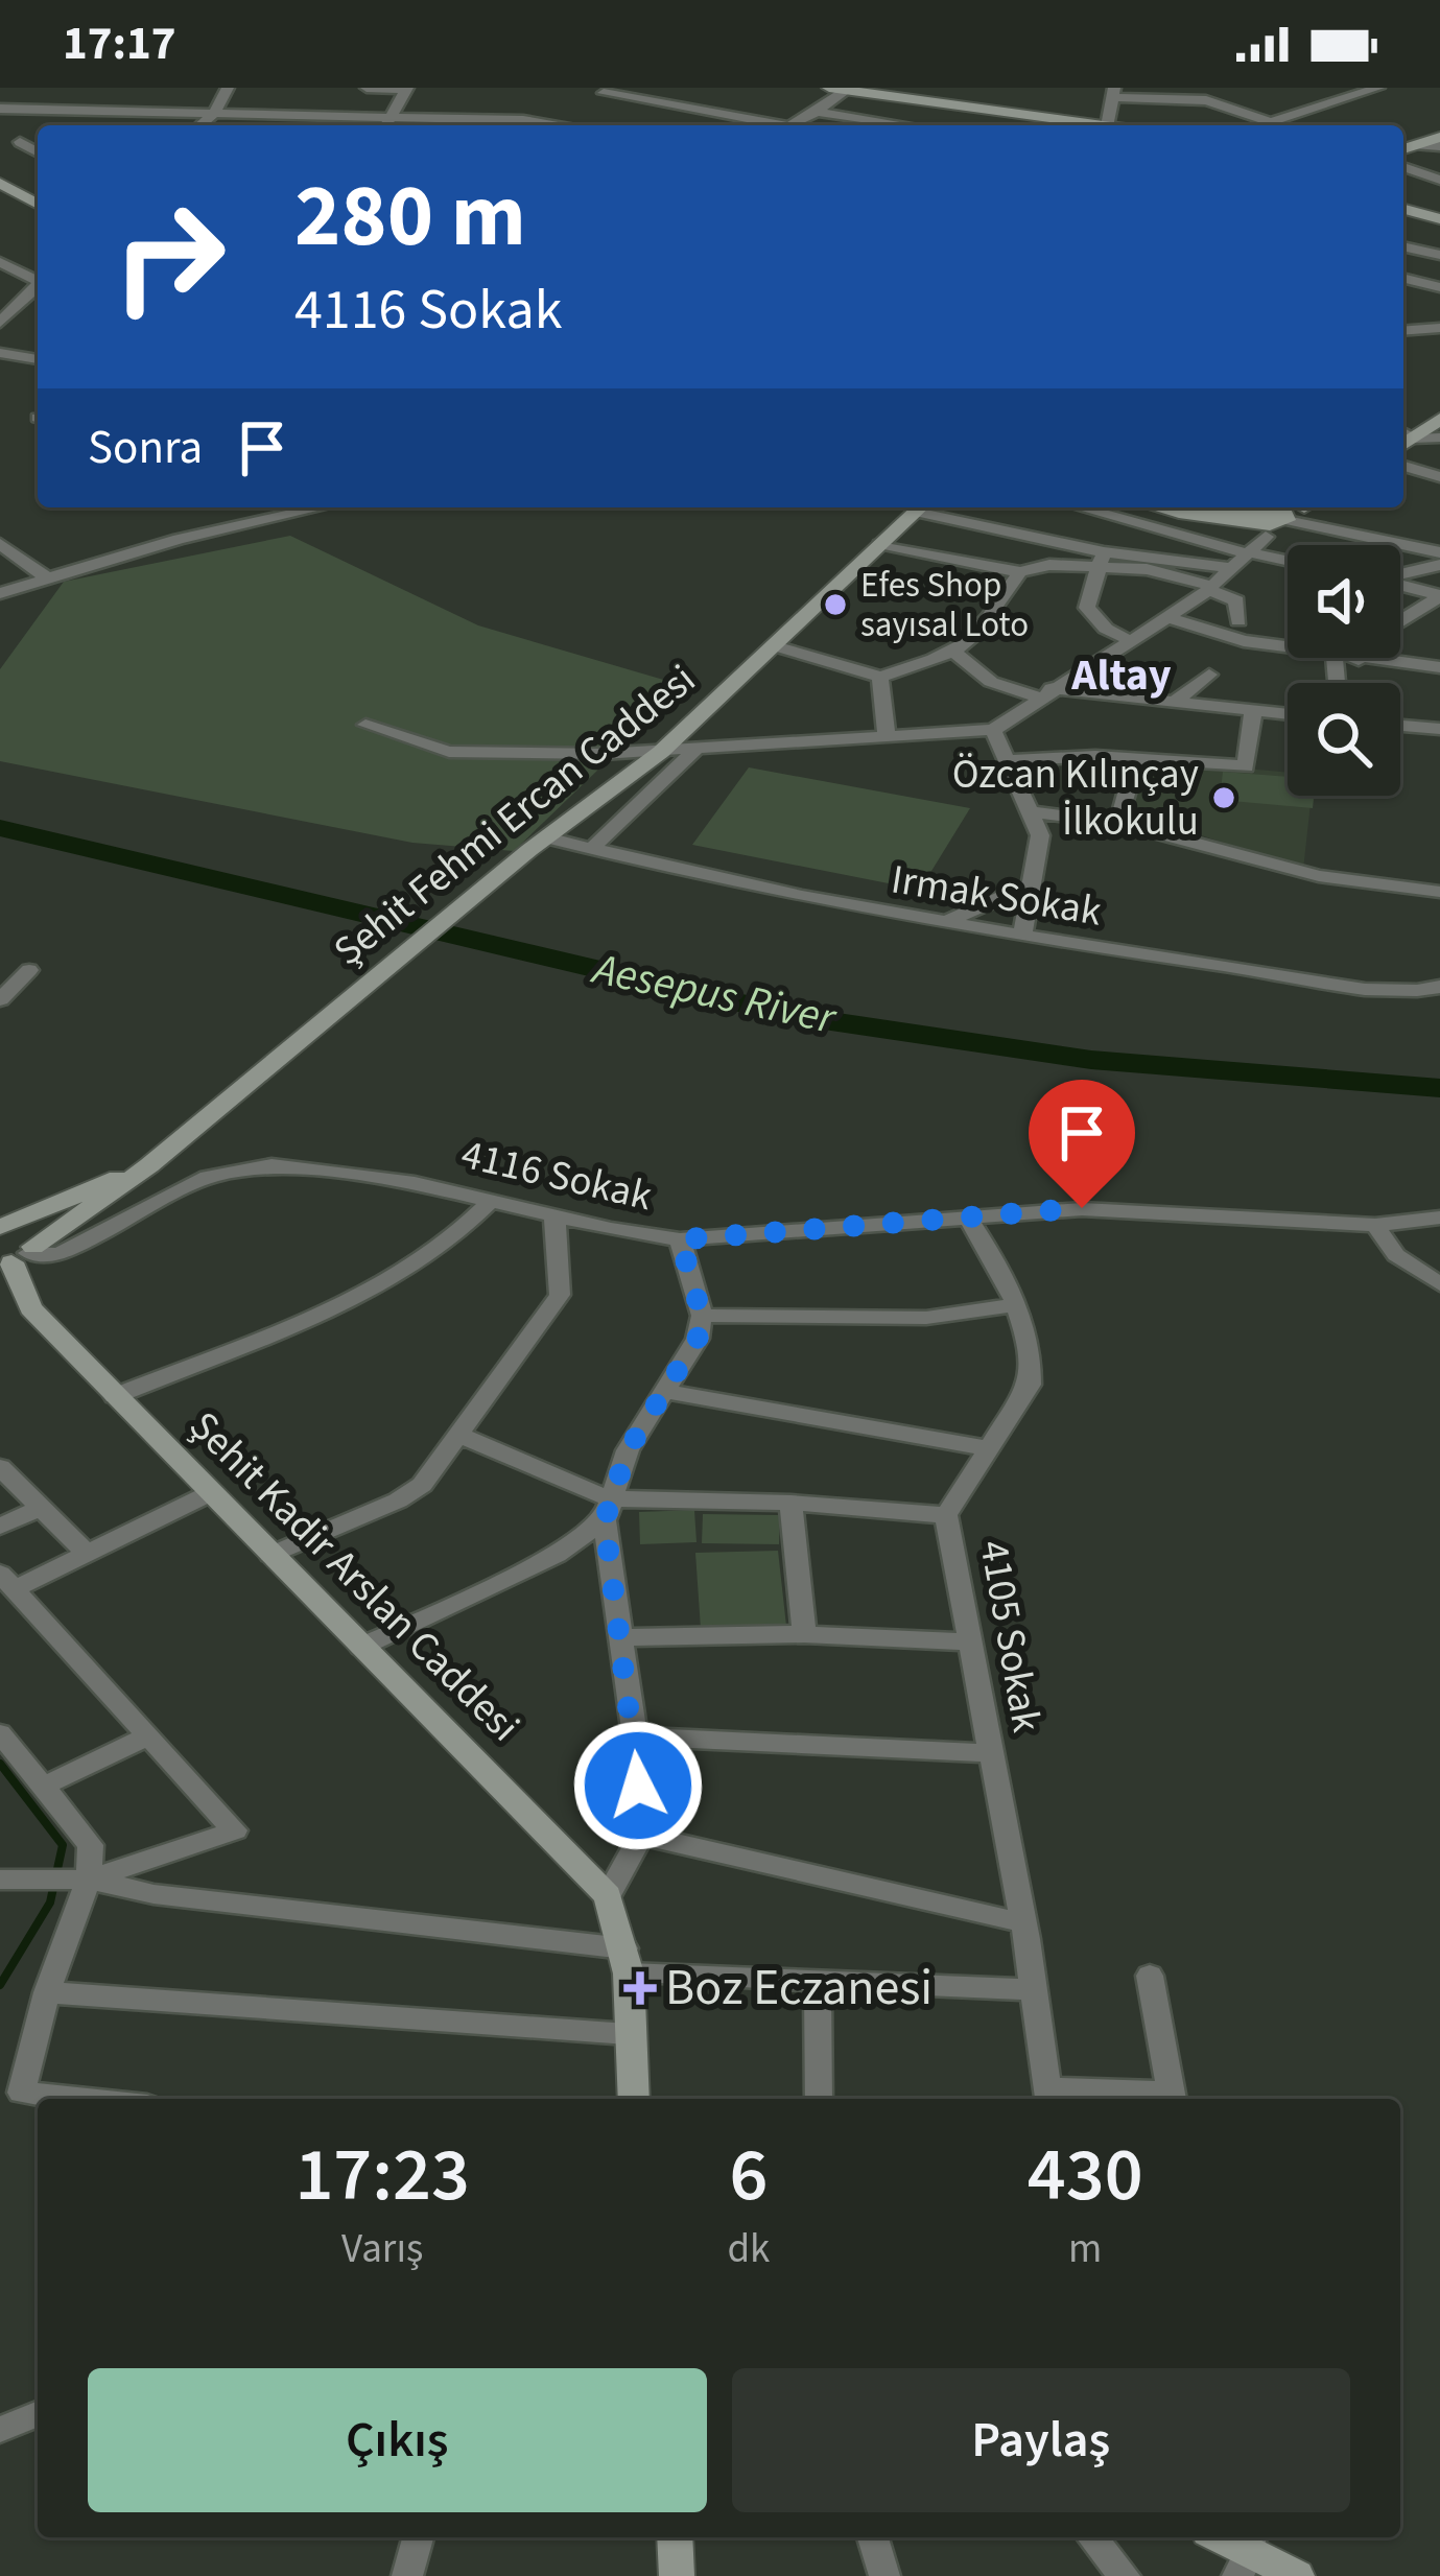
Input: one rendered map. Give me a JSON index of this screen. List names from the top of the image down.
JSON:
{
  "streets": {
    "main road": ["Şehit Fehmi Ercan Caddesi", "Şehit Kadir Arslan Caddesi"],
    "street": ["Irmak Sokak", "4116 Sokak", "4105 Sokak"]
  },
  "crossings": [
    ["Şehit Fehmi Ercan Caddesi", "Irmak Sokak"],
    ["Şehit Fehmi Ercan Caddesi", "4116 Sokak"],
    ["Şehit Fehmi Ercan Caddesi", "Şehit Kadir Arslan Caddesi"],
    ["4116 Sokak", "Şehit Kadir Arslan Caddesi"],
    ["4116 Sokak", "4105 Sokak"]
  ],
  "districts": ["Altay"],
  "water": ["Aesepus River"],
  "places": {
    "other": ["Efes Shop sayısal Loto", "Özcan Kılınçay İlkokulu"],
    "health": ["Boz Eczanesi"]
  },
  "page": {
    "status": "17:17",
    "turn": ["280 m", "4116 Sokak"],
    "then": "Sonra",
    "eta": [
      "17:23",
      "Varış",
      "6",
      "dk",
      "430",
      "m"
    ],
    "buttons": ["Çıkış", "Paylaş"]
  }
}
